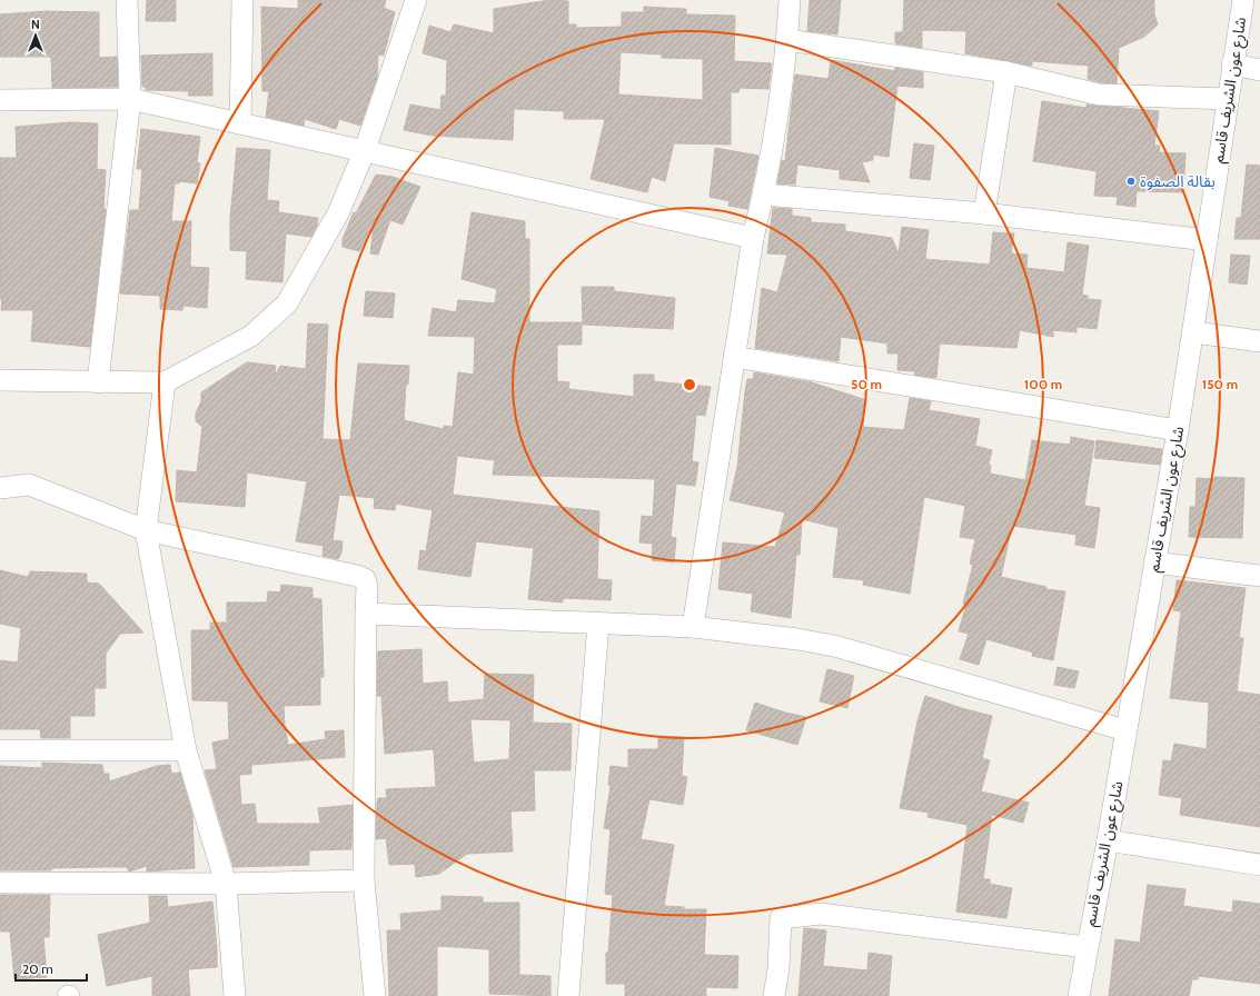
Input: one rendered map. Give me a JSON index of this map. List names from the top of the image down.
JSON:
{
  "streets": {
    "street": ["شارع عون الشريف قاسم"]
  },
  "places": ["بقالة الصفوة"],
  "scale_bar": "20 m",
  "north": "top",
  "rings": ["50 m", "100 m", "150 m"]
}
